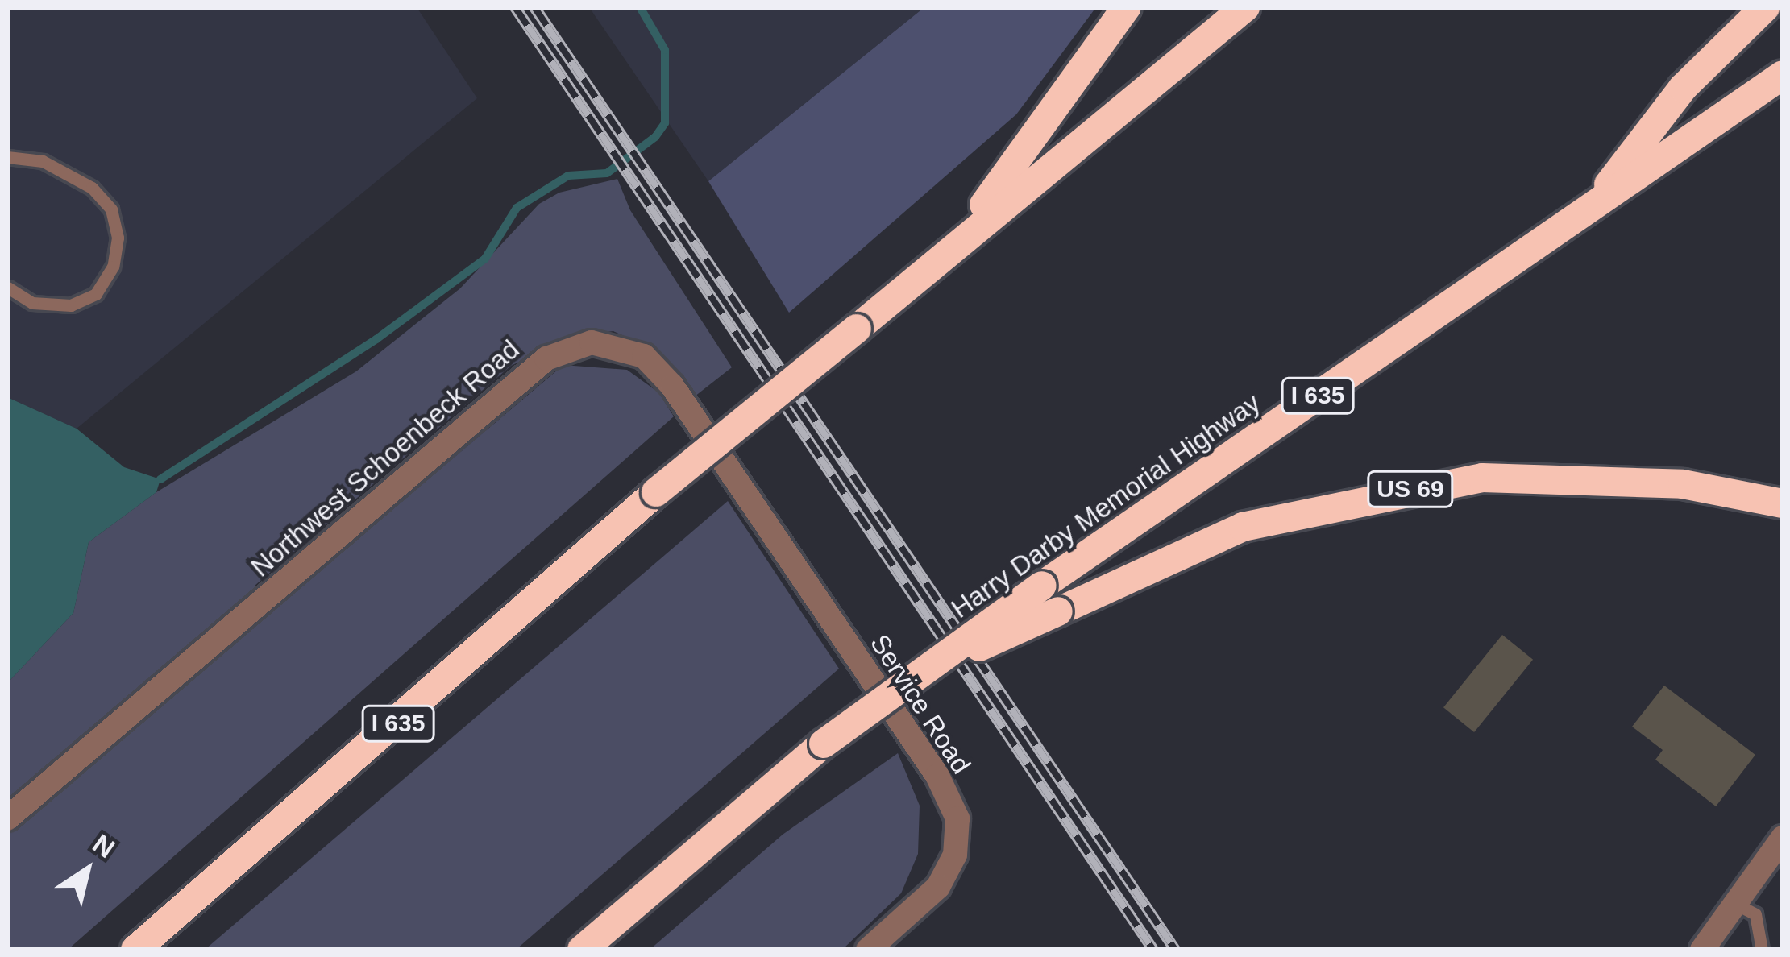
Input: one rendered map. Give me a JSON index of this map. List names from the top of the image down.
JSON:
{
  "streets": {
    "highway": ["I 635", "US 69", "Harry Darby Memorial Highway"],
    "street": ["Northwest Schoenbeck Road", "Service Road"]
  },
  "crossings": [
    ["Northwest Schoenbeck Road", "Service Road"],
    ["US 69", "Harry Darby Memorial Highway"]
  ],
  "north": "top right"
}
